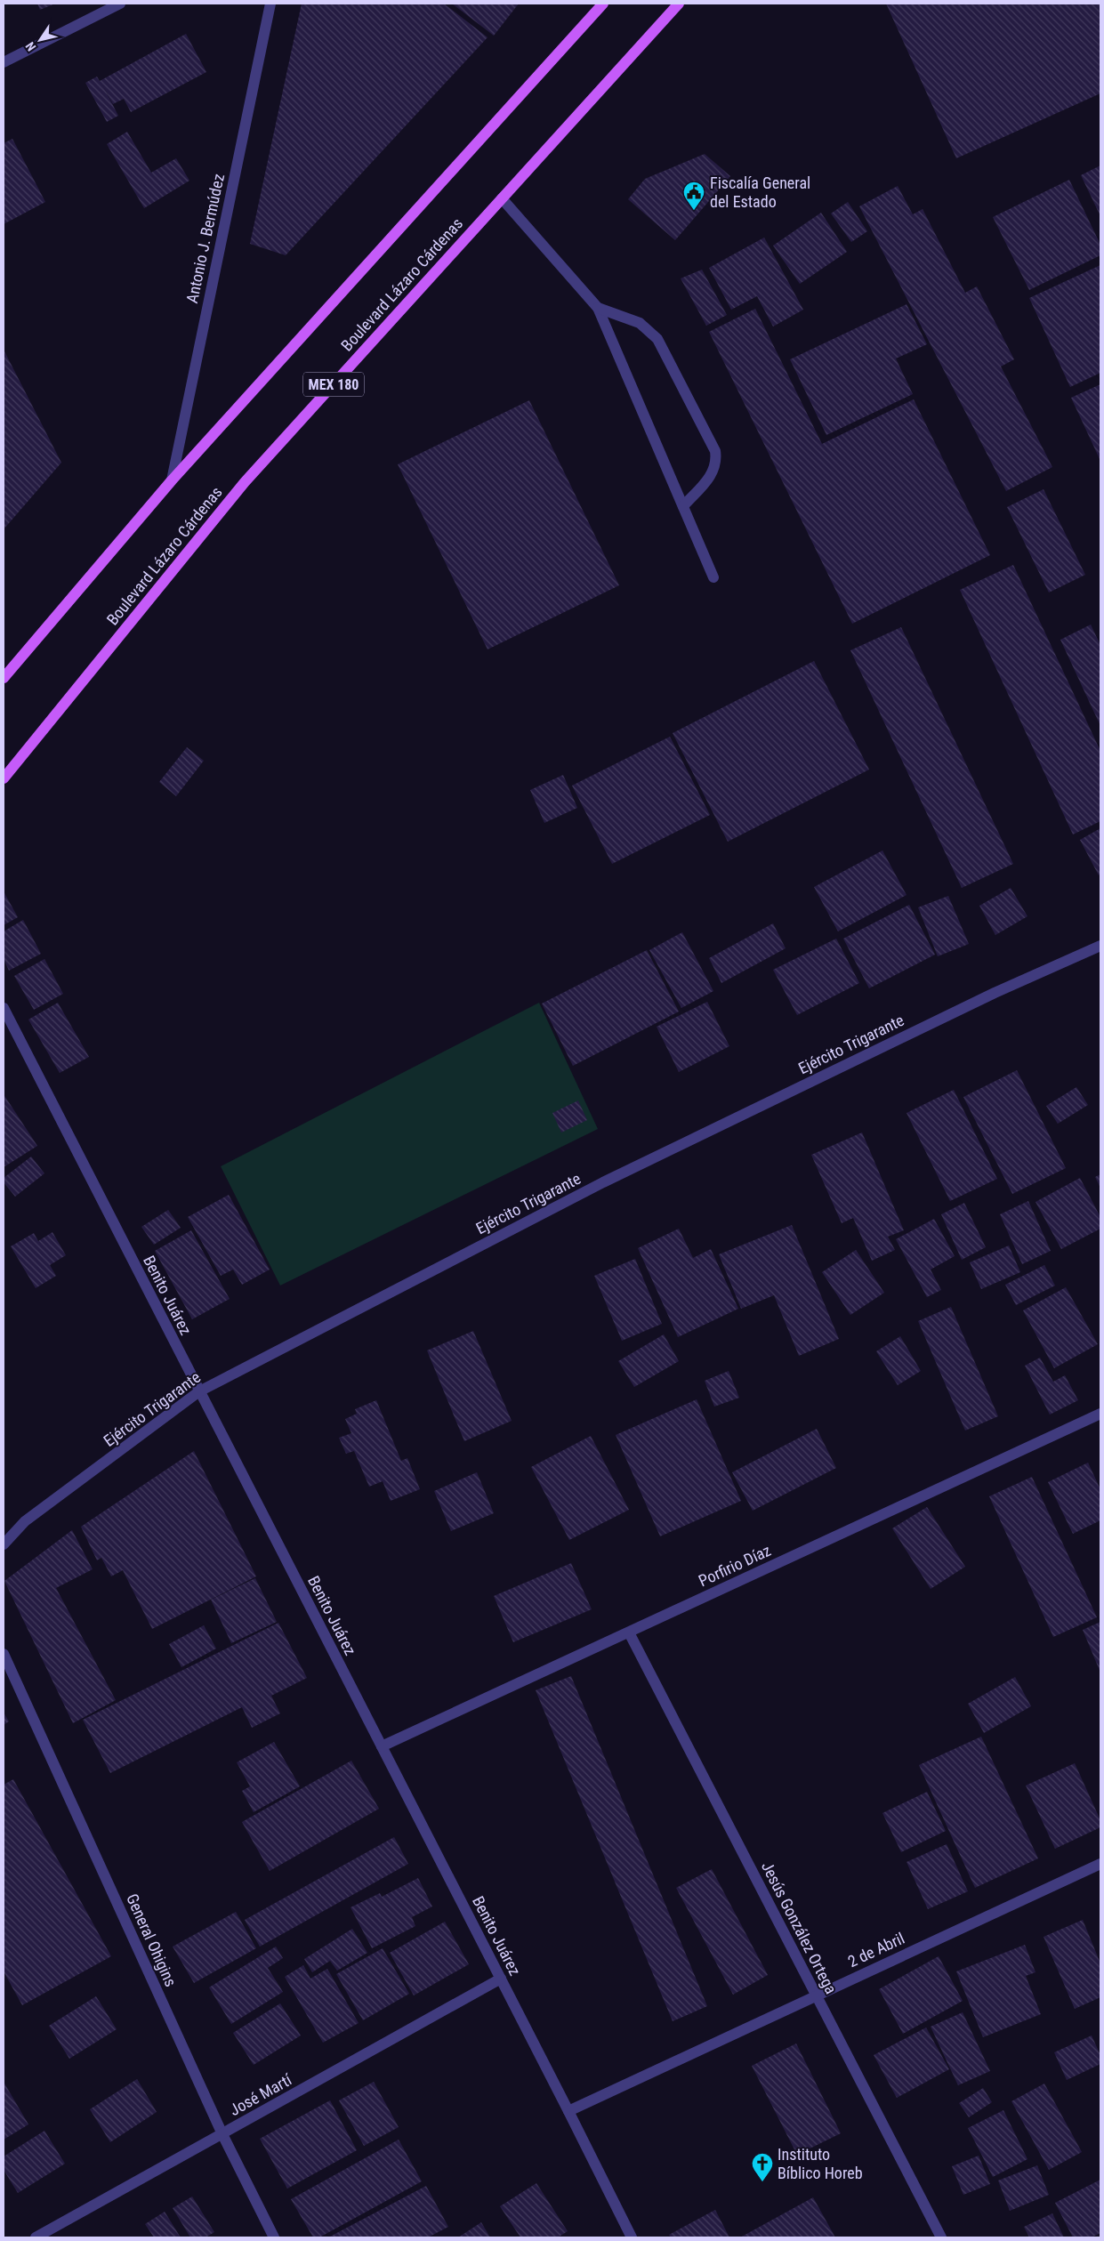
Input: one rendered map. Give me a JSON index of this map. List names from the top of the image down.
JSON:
{
  "streets": {
    "main road": ["Boulevard Lázaro Cárdenas", "MEX 180"],
    "street": [
      "Antonio J. Bermúdez",
      "Ejército Trigarante",
      "Benito Juárez",
      "Porfirio Díaz",
      "Jesús González Ortega",
      "General Ohigins",
      "2 de Abril",
      "José Martí"
    ]
  },
  "crossings": [
    ["Ejército Trigarante", "Benito Juárez"],
    ["Benito Juárez", "Porfirio Díaz"],
    ["Benito Juárez", "2 de Abril"],
    ["Benito Juárez", "José Martí"],
    ["Porfirio Díaz", "Jesús González Ortega"],
    ["Jesús González Ortega", "2 de Abril"],
    ["General Ohigins", "José Martí"]
  ],
  "places": {
    "public building": ["Fiscalía General del Estado"],
    "church": ["Instituto Bíblico Horeb"]
  },
  "north": "bottom left"
}
